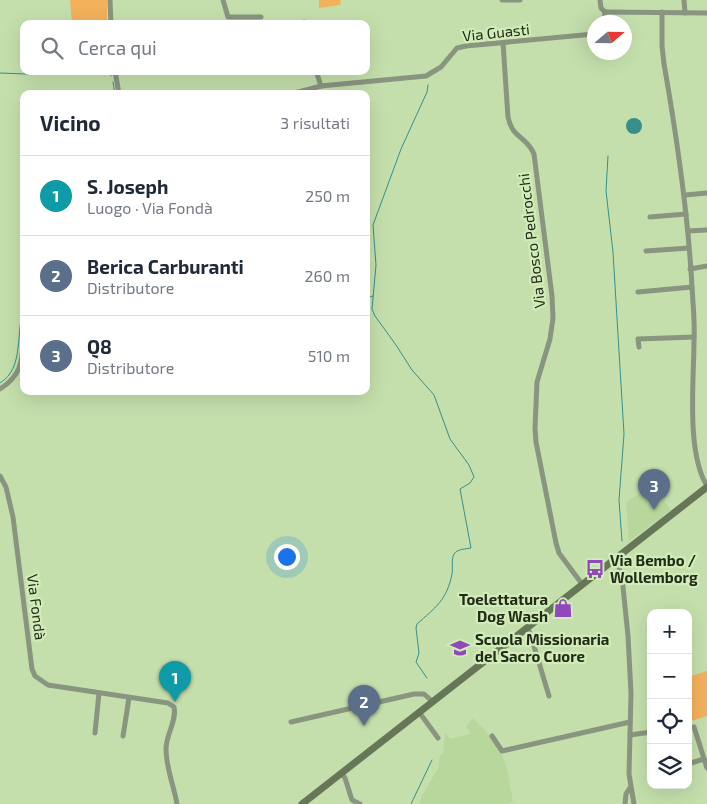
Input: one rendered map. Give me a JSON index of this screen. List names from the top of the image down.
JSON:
{
  "streets": {
    "street": ["Via Guasti", "Via Bosco Pedrocchi", "Via Fondà"]
  },
  "crossings": [
    ["Via Guasti", "Via Bosco Pedrocchi"]
  ],
  "places": {
    "bus stop": ["Via Bembo / Wollemborg"],
    "shop": ["Toelettatura Dog Wash"],
    "school or university": ["Scuola Missionaria del Sacro Cuore"]
  },
  "north": "right",
  "page": {
    "search": "Cerca qui",
    "heading": ["Vicino", "3 risultati"],
    "list": [
      {
        "mark": "1",
        "name": "S. Joseph",
        "note": "Luogo · Via Fondà",
        "value": "250 m"
      },
      {
        "mark": "2",
        "name": "Berica Carburanti",
        "note": "Distributore",
        "value": "260 m"
      },
      {
        "mark": "3",
        "name": "Q8",
        "note": "Distributore",
        "value": "510 m"
      }
    ],
    "pins": ["3", "1", "2"],
    "map_buttons": ["+", "−"]
  }
}
